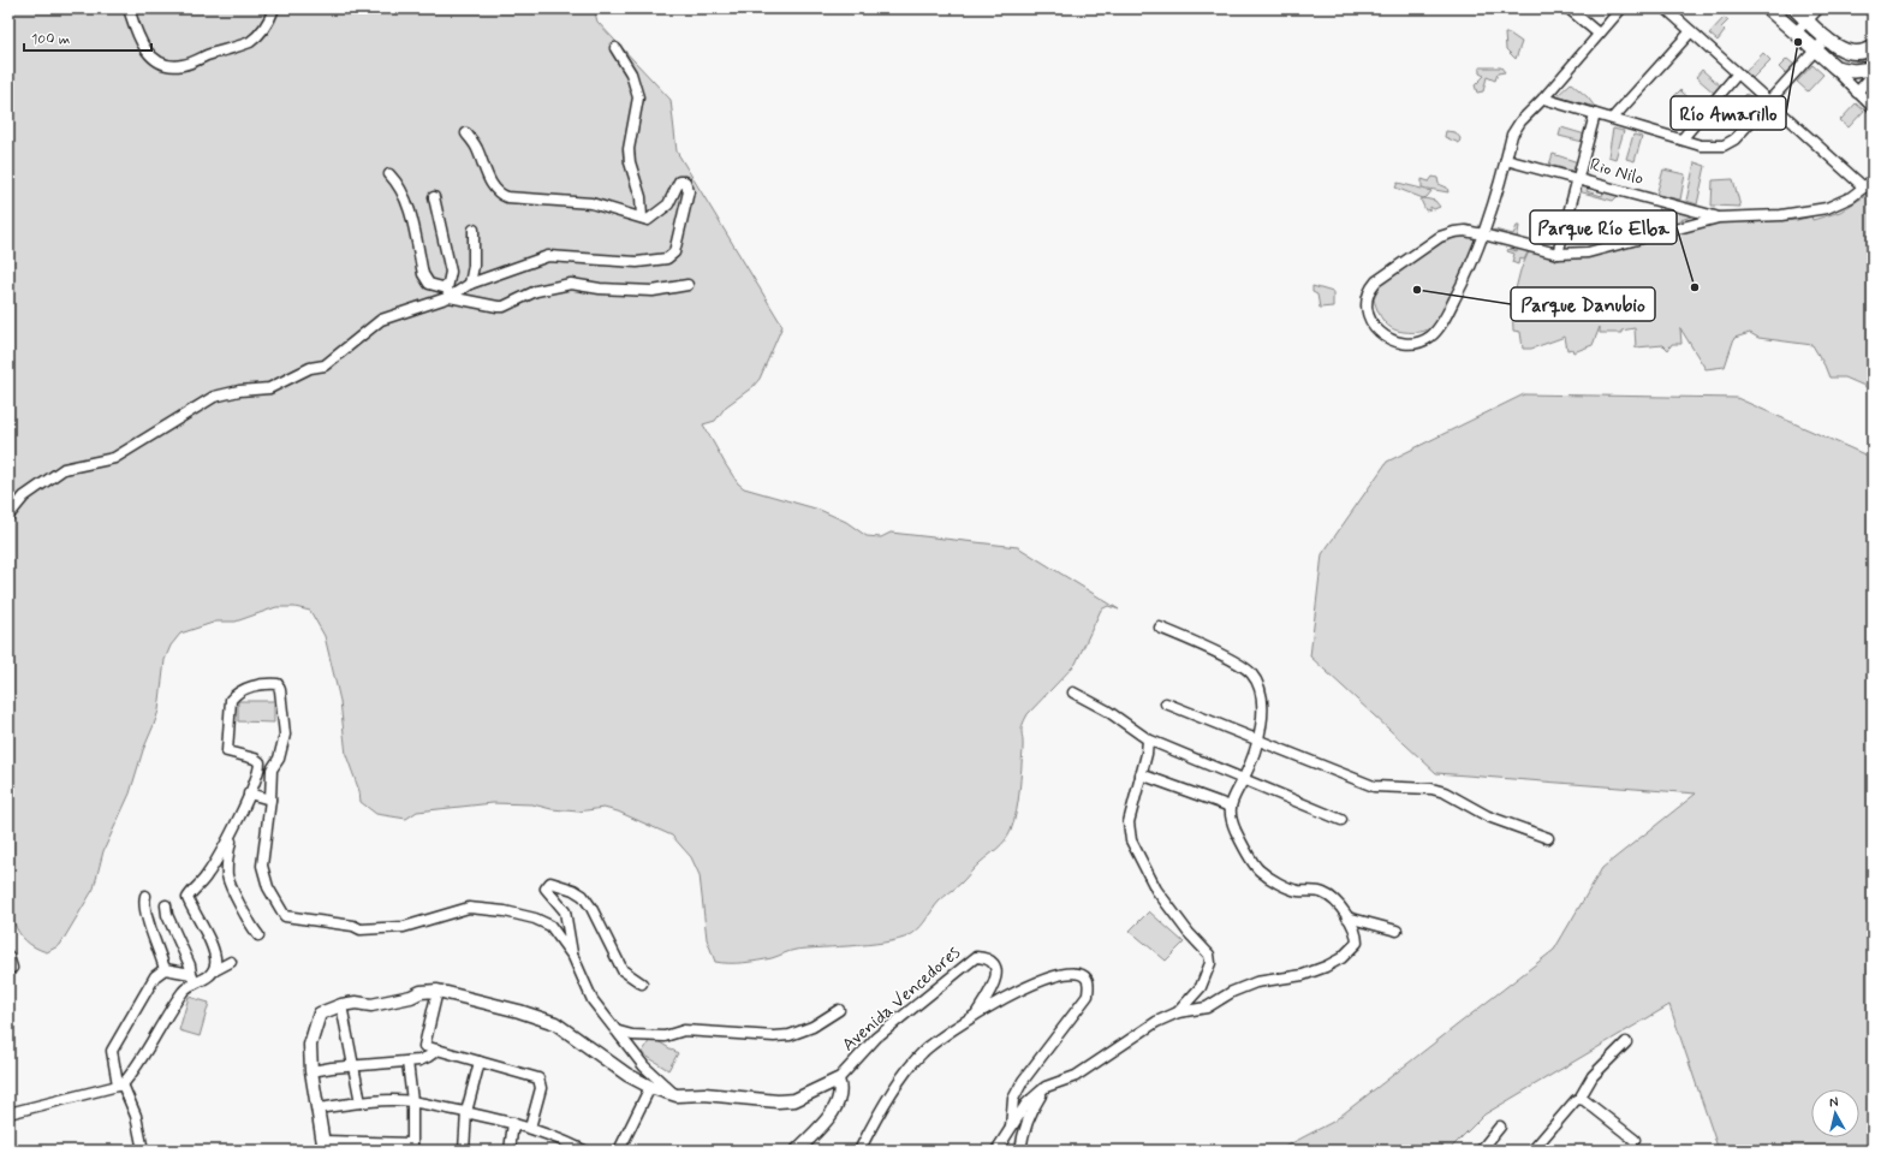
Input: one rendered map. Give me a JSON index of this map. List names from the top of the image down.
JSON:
{
  "streets": {
    "street": ["Rio Nilo", "Avenida Vencedores"]
  },
  "places": ["Río Amarillo", "Parque Río Elba", "Parque Danubio"],
  "scale_bar": "100 m",
  "north": "top"
}
